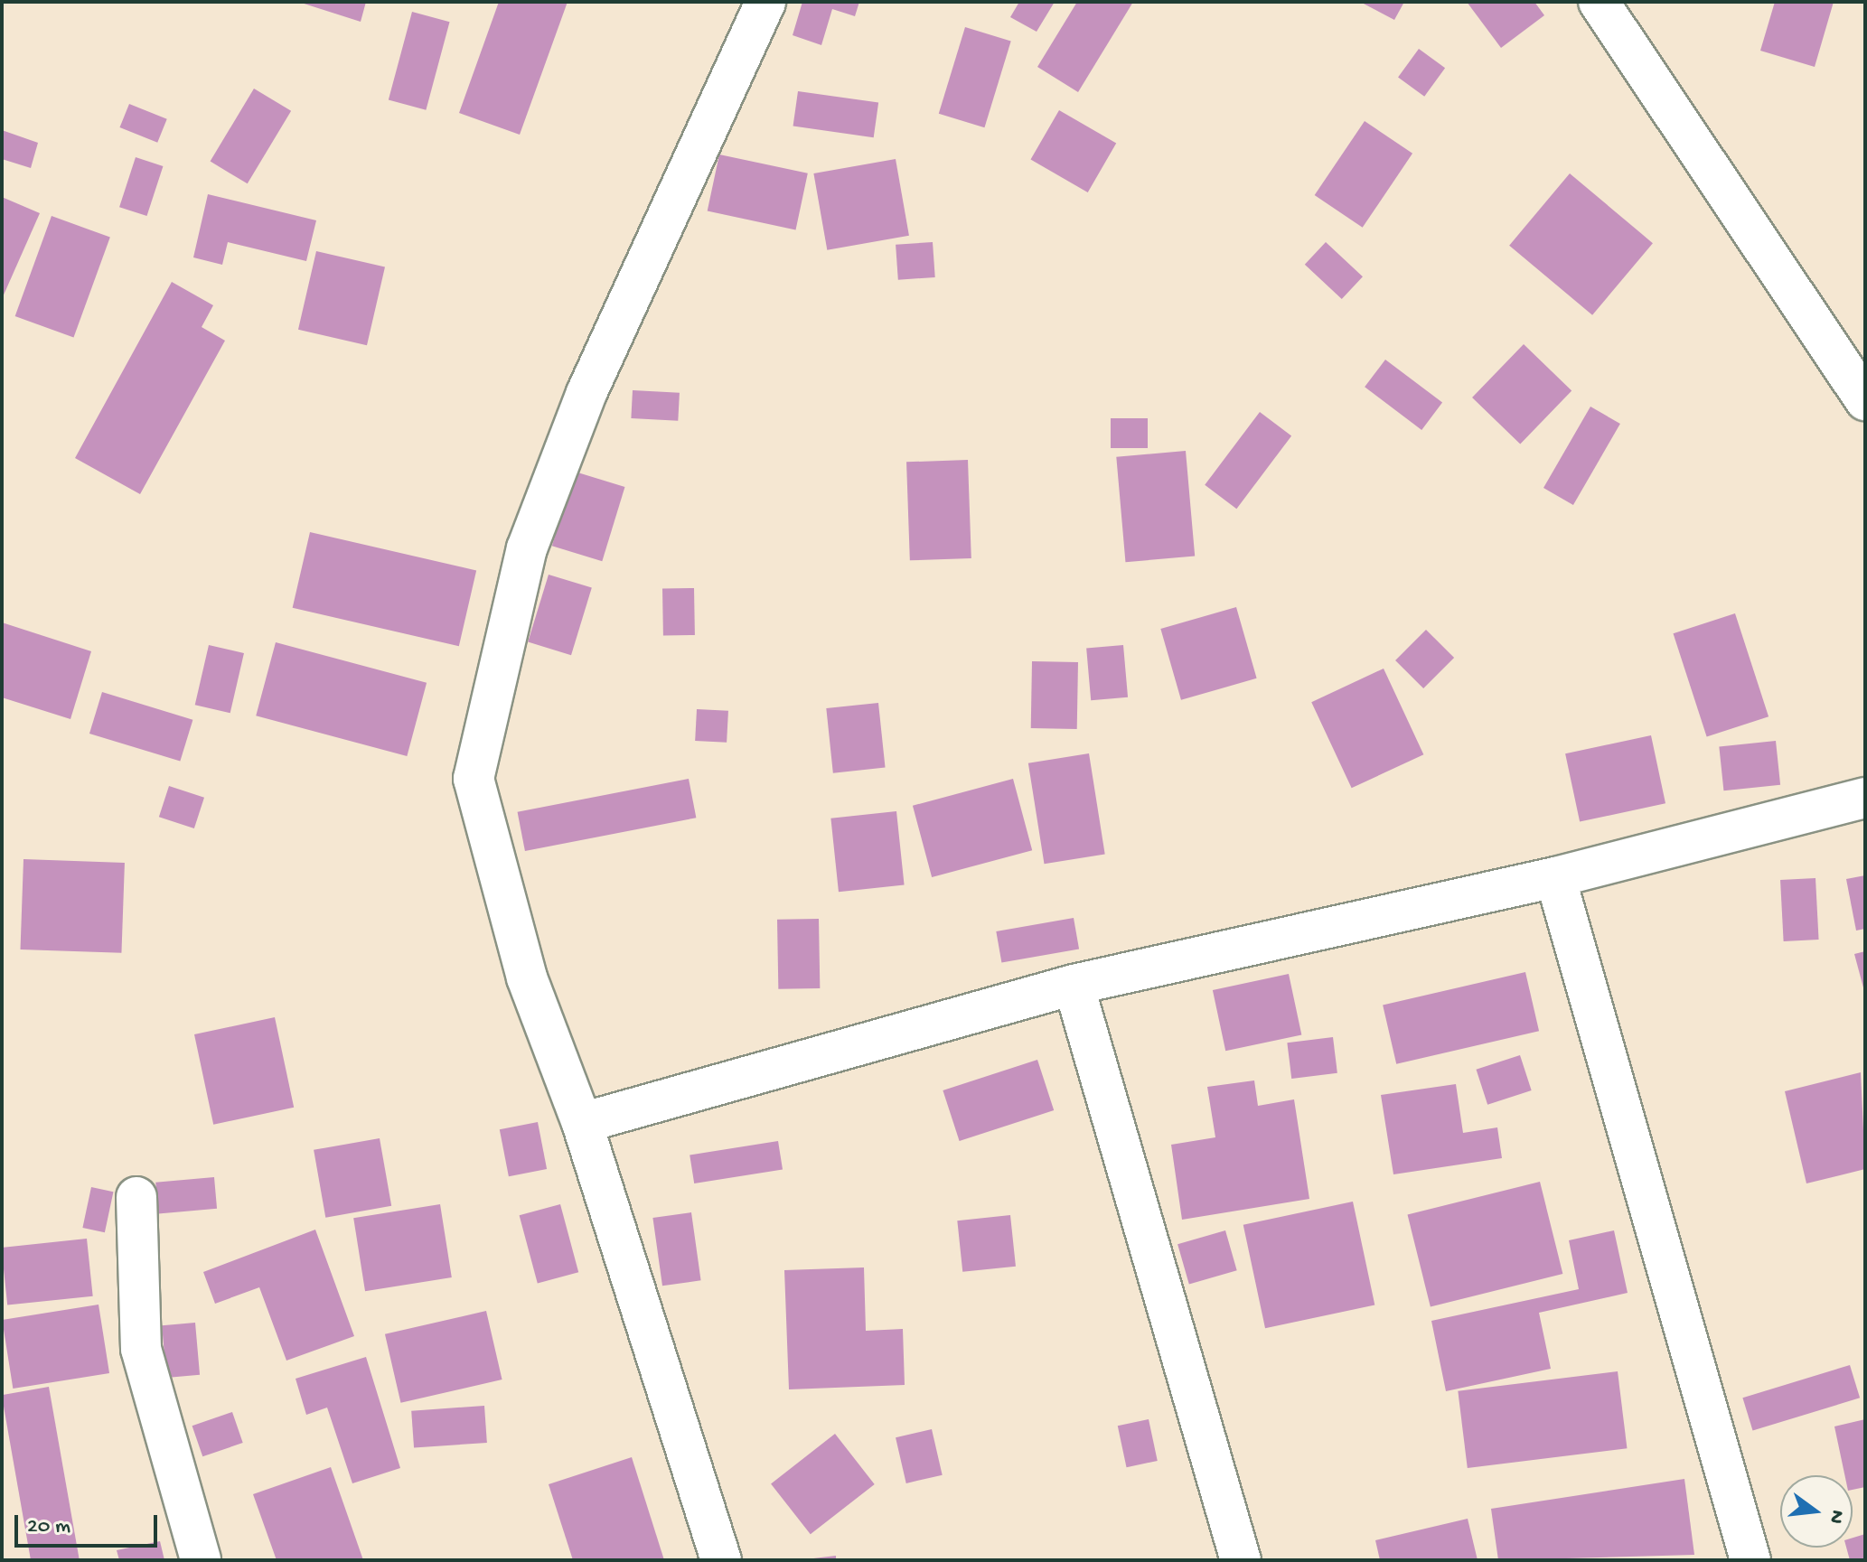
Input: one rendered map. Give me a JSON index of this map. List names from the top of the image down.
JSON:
{
  "scale_bar": "20 m",
  "north": "right"
}
